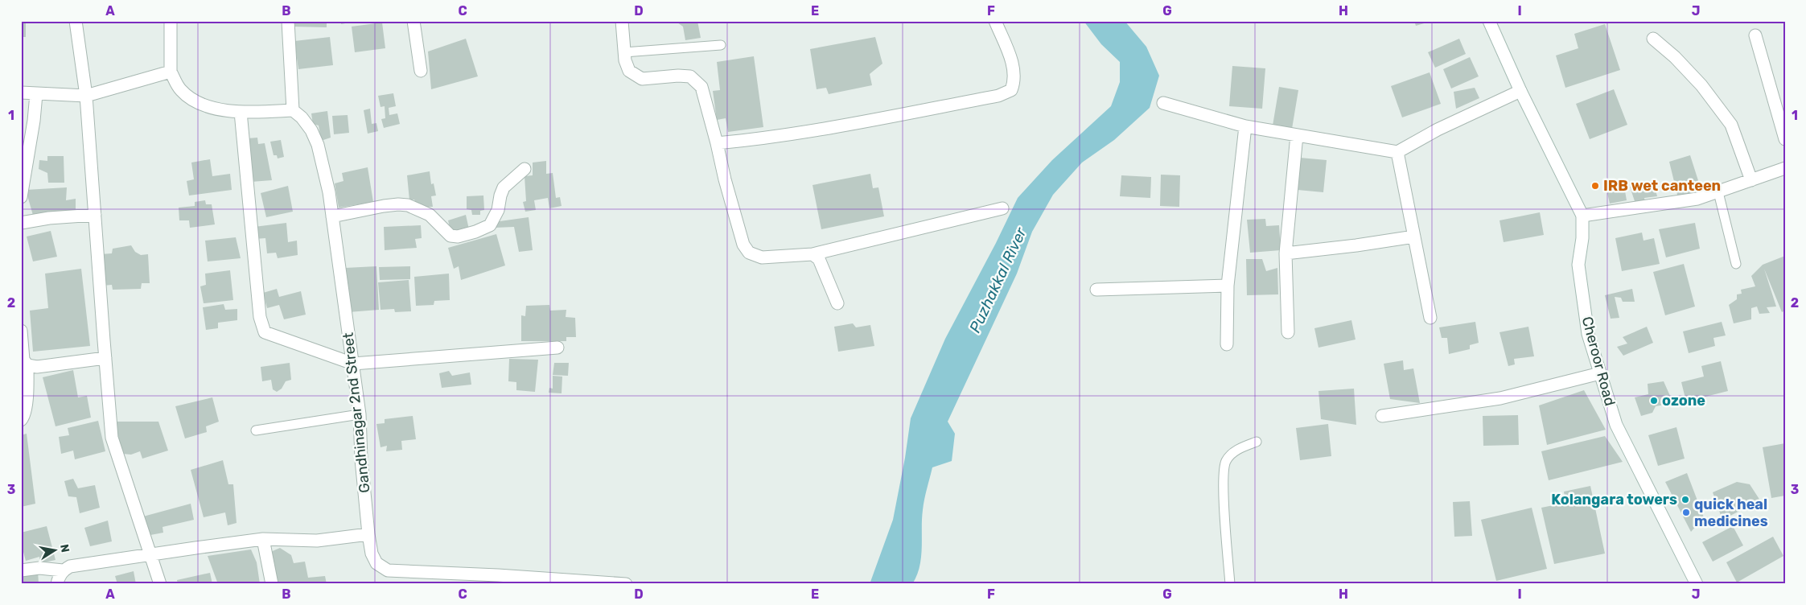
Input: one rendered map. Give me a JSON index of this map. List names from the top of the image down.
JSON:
{
  "streets": {
    "street": ["Cheroor Road", "Gandhinagar 2nd Street"]
  },
  "water": ["Puzhakkal River"],
  "places": [
    "IRB wet canteen",
    "ozone",
    "Kolangara towers",
    "quick heal medicines"
  ],
  "north": "right",
  "grid": {
    "columns": [
      "A",
      "B",
      "C",
      "D",
      "E",
      "F",
      "G",
      "H",
      "I",
      "J"
    ],
    "rows": ["1", "2", "3"]
  }
}
